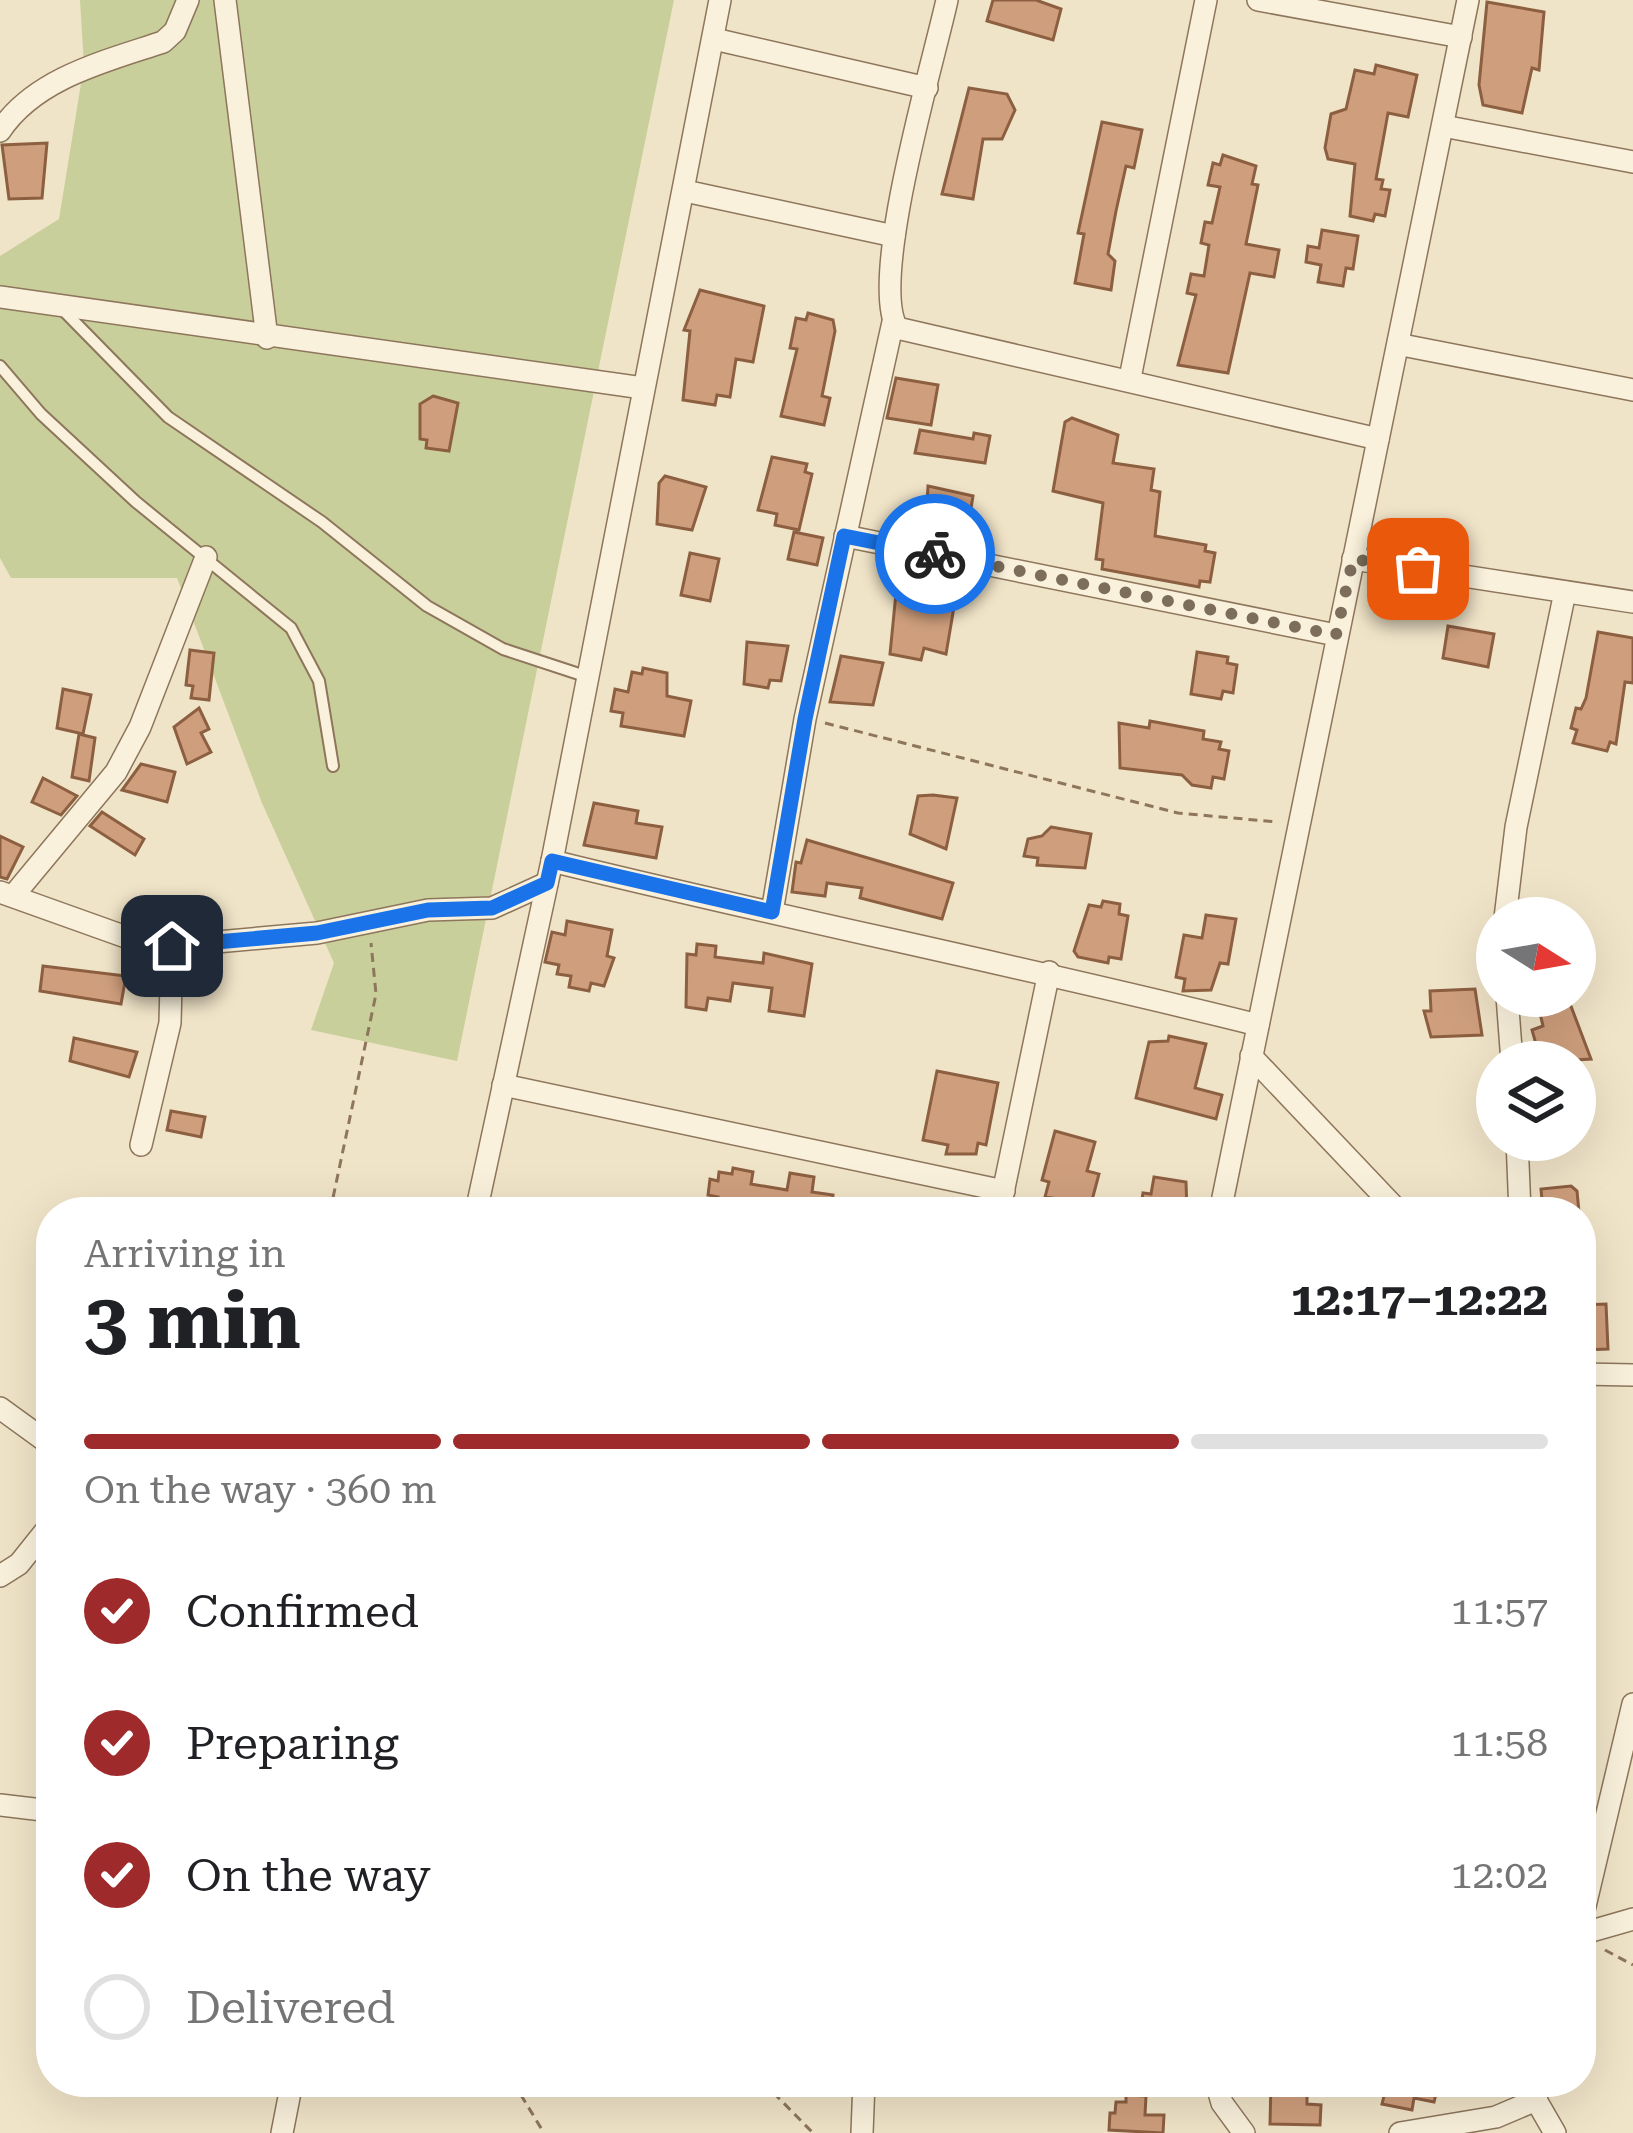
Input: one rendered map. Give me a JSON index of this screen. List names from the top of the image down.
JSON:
{
  "north": "right",
  "page": {
    "heading": ["3 min", "Arriving in", "12:17–12:22"],
    "bar": "On the way · 360 m",
    "list": [
      ["Confirmed", "11:57"],
      ["Preparing", "11:58"],
      ["On the way", "12:02"],
      "Delivered"
    ]
  }
}
